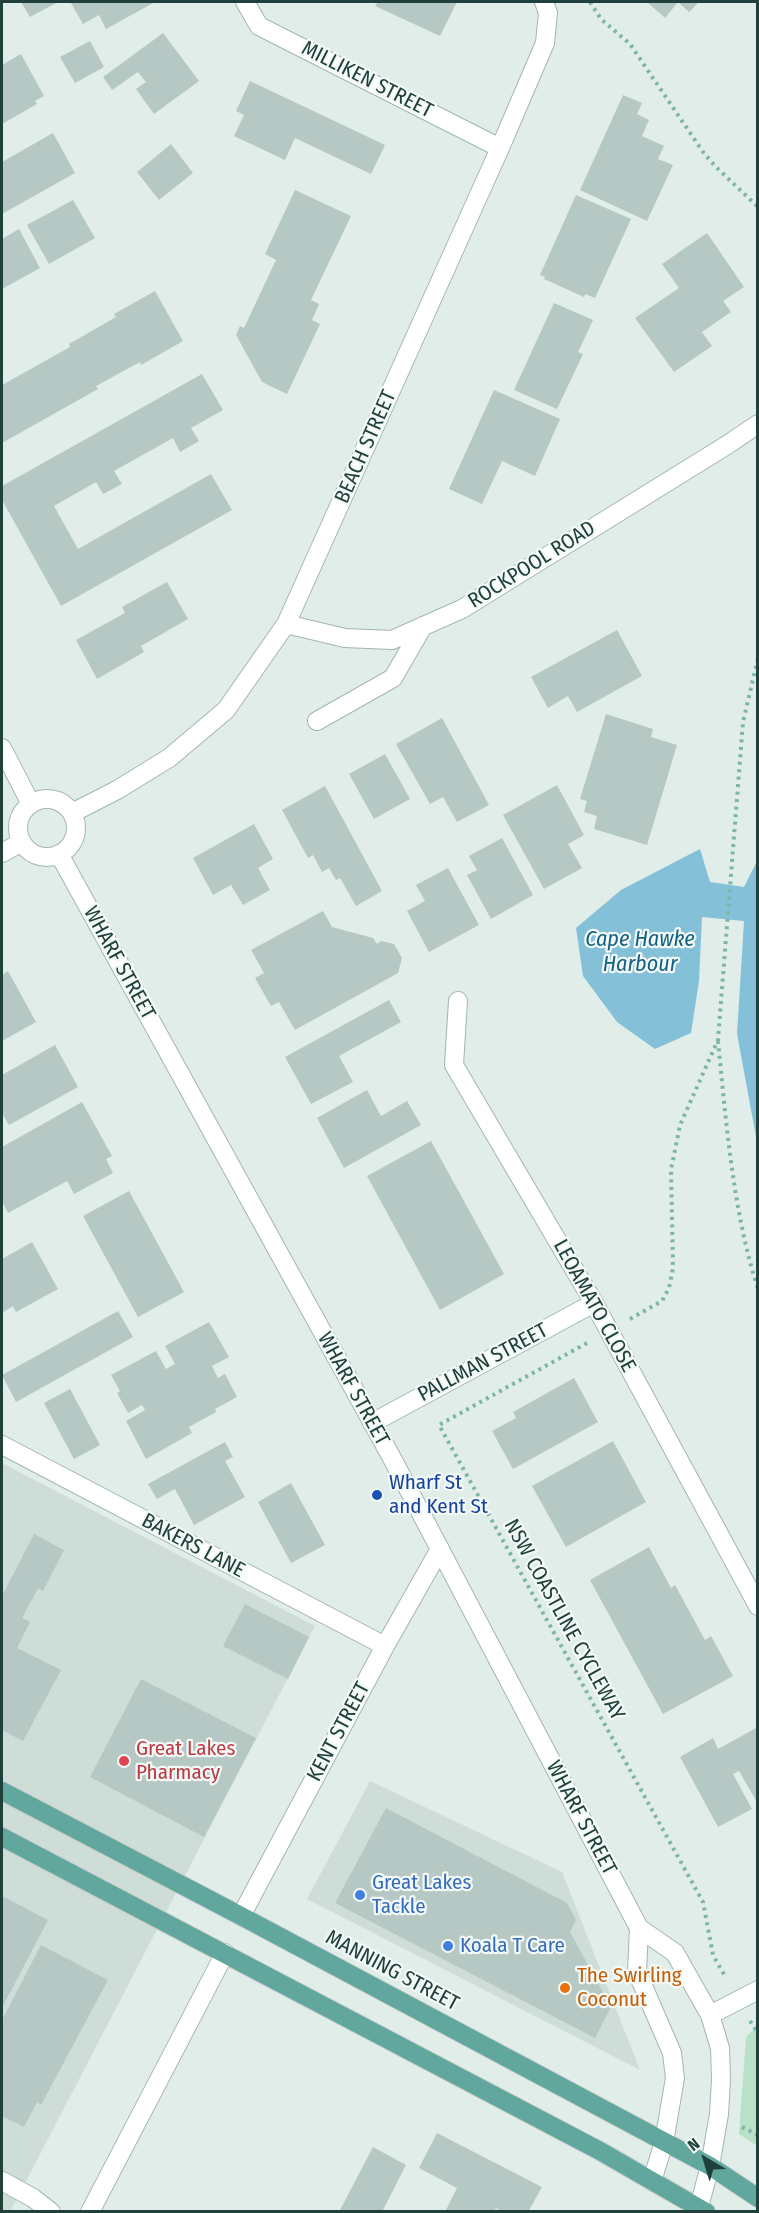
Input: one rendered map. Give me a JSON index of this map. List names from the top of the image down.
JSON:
{
  "streets": {
    "main road": ["MANNING STREET"],
    "street": [
      "MILLIKEN STREET",
      "BEACH STREET",
      "ROCKPOOL ROAD",
      "WHARF STREET",
      "LEOAMATO CLOSE",
      "PALLMAN STREET",
      "BAKERS LANE",
      "KENT STREET"
    ],
    "path": ["NSW COASTLINE CYCLEWAY"]
  },
  "crossings": [
    ["MILLIKEN STREET", "BEACH STREET"],
    ["BEACH STREET", "ROCKPOOL ROAD"],
    ["BEACH STREET", "WHARF STREET"],
    ["WHARF STREET", "PALLMAN STREET"],
    ["WHARF STREET", "KENT STREET"],
    ["WHARF STREET", "MANNING STREET"],
    ["LEOAMATO CLOSE", "PALLMAN STREET"],
    ["LEOAMATO CLOSE", "NSW COASTLINE CYCLEWAY"],
    ["BAKERS LANE", "KENT STREET"],
    ["KENT STREET", "MANNING STREET"]
  ],
  "water": ["Cape Hawke Harbour"],
  "places": [
    "Wharf St and Kent St",
    "Great Lakes Pharmacy",
    "Great Lakes Tackle",
    "Koala T Care",
    "The Swirling Coconut"
  ],
  "north": "top left"
}
